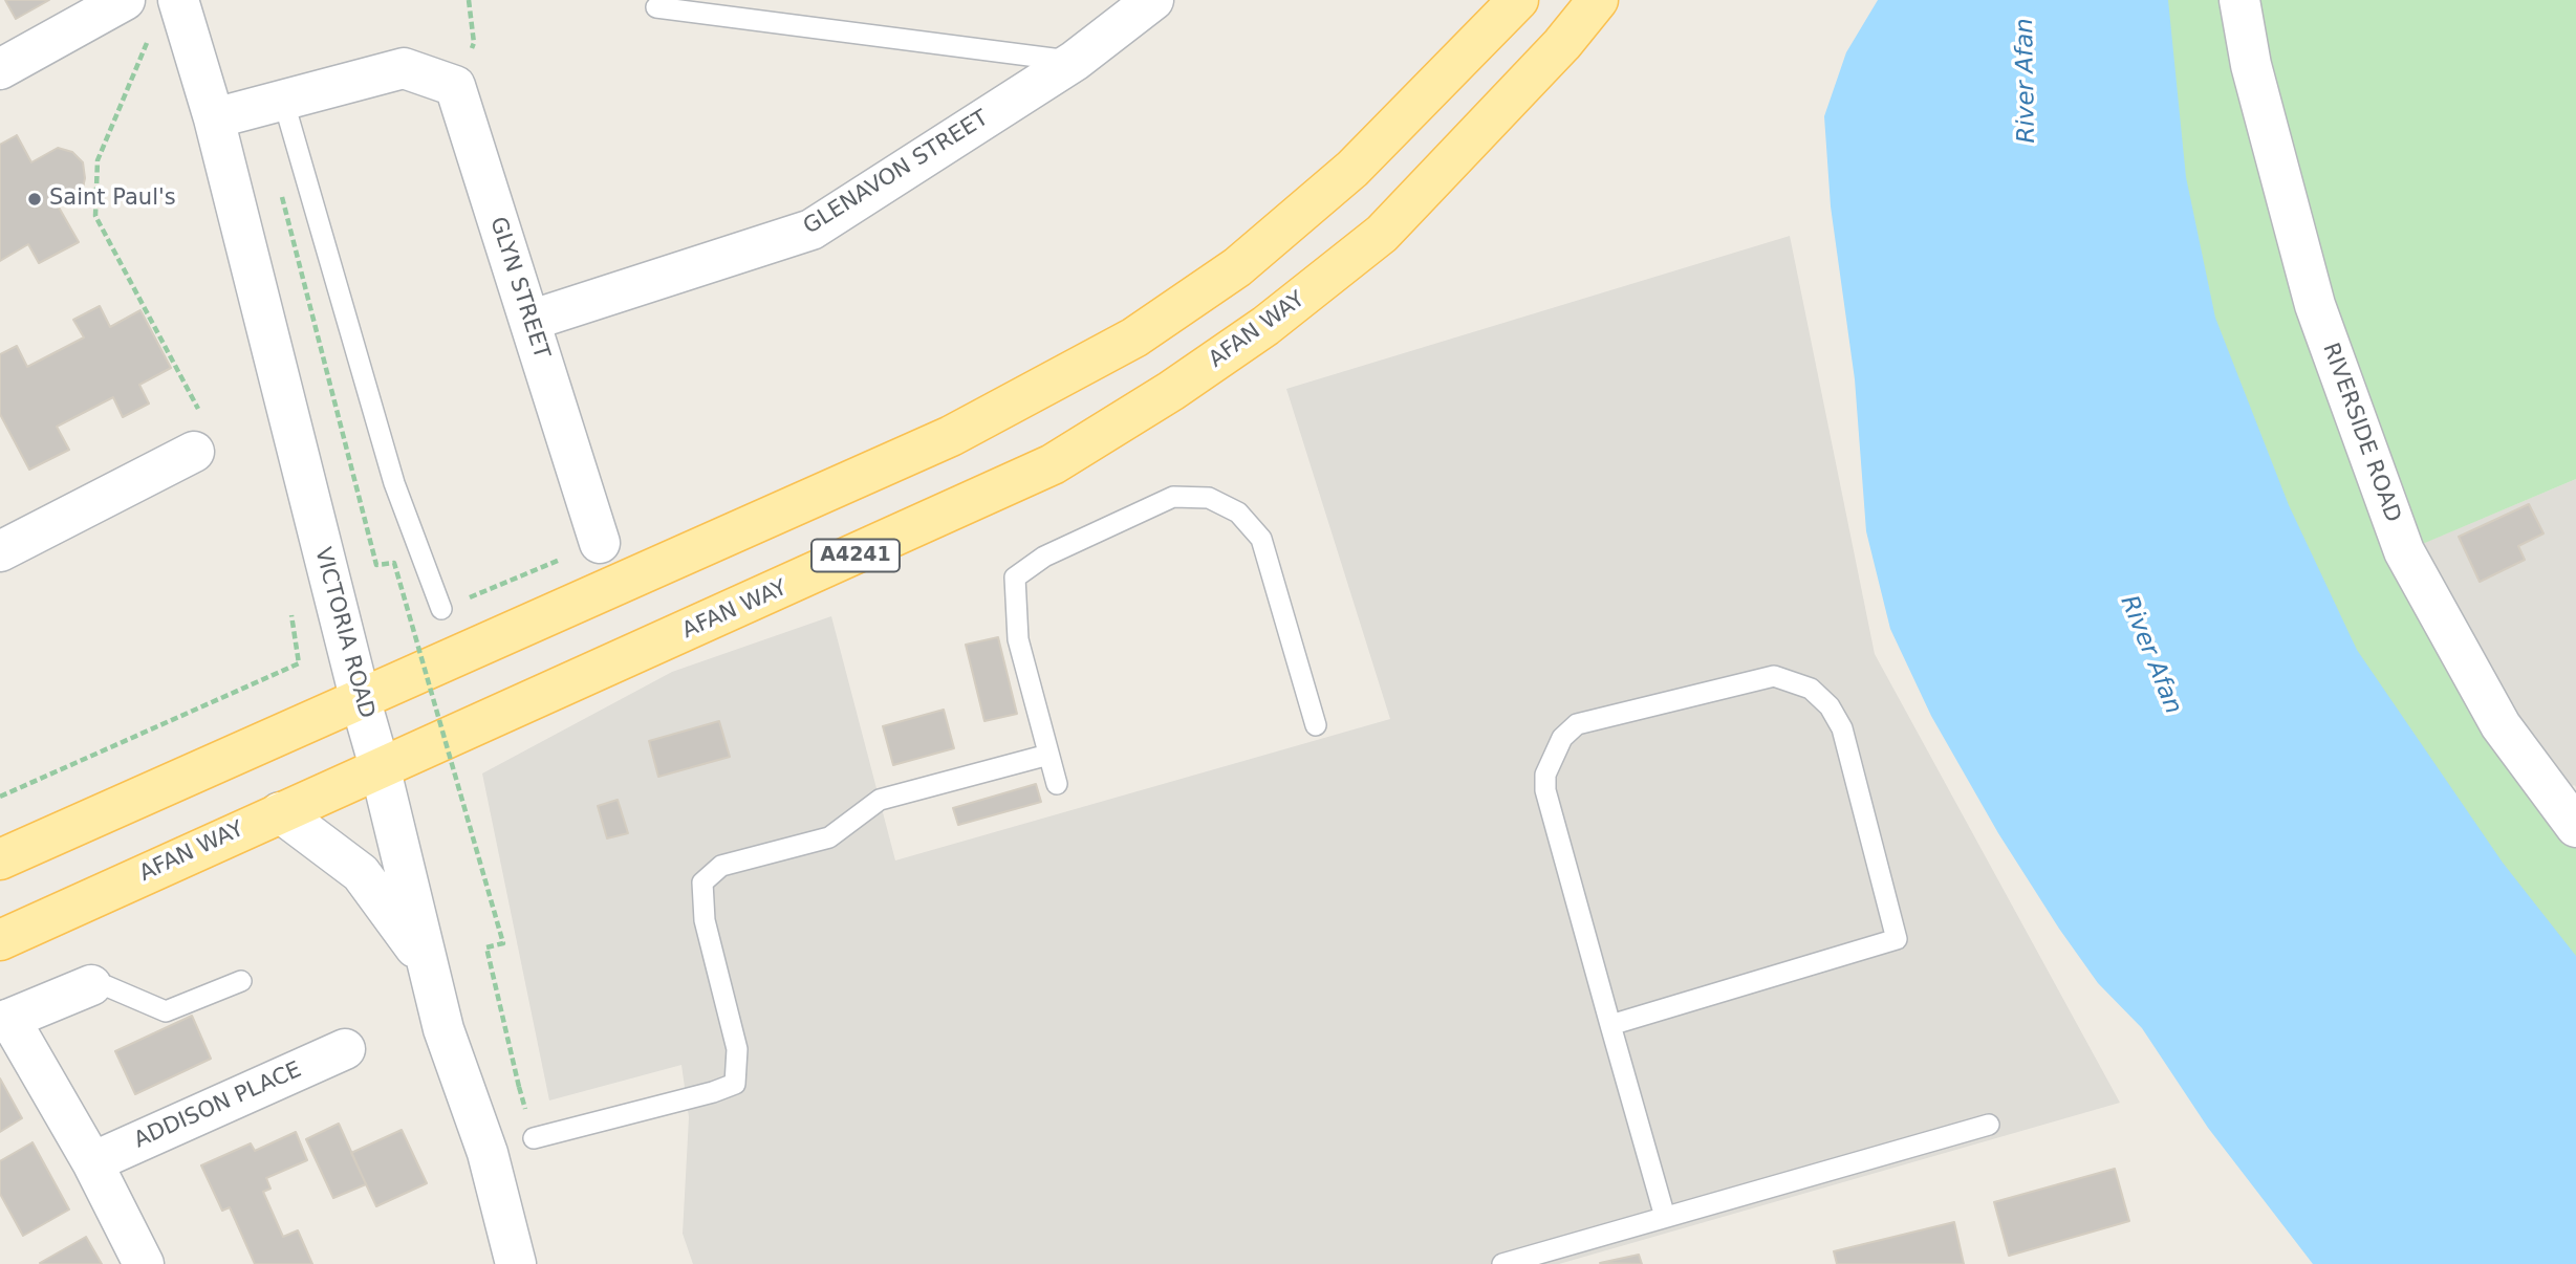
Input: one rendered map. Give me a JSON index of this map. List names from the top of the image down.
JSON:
{
  "streets": {
    "main road": ["AFAN WAY", "A4241"],
    "street": [
      "GLENAVON STREET",
      "GLYN STREET",
      "RIVERSIDE ROAD",
      "VICTORIA ROAD",
      "ADDISON PLACE"
    ]
  },
  "crossings": [
    ["GLENAVON STREET", "GLYN STREET"],
    ["AFAN WAY", "VICTORIA ROAD"]
  ],
  "water": ["River Afan"],
  "places": ["Saint Paul's"]
}
